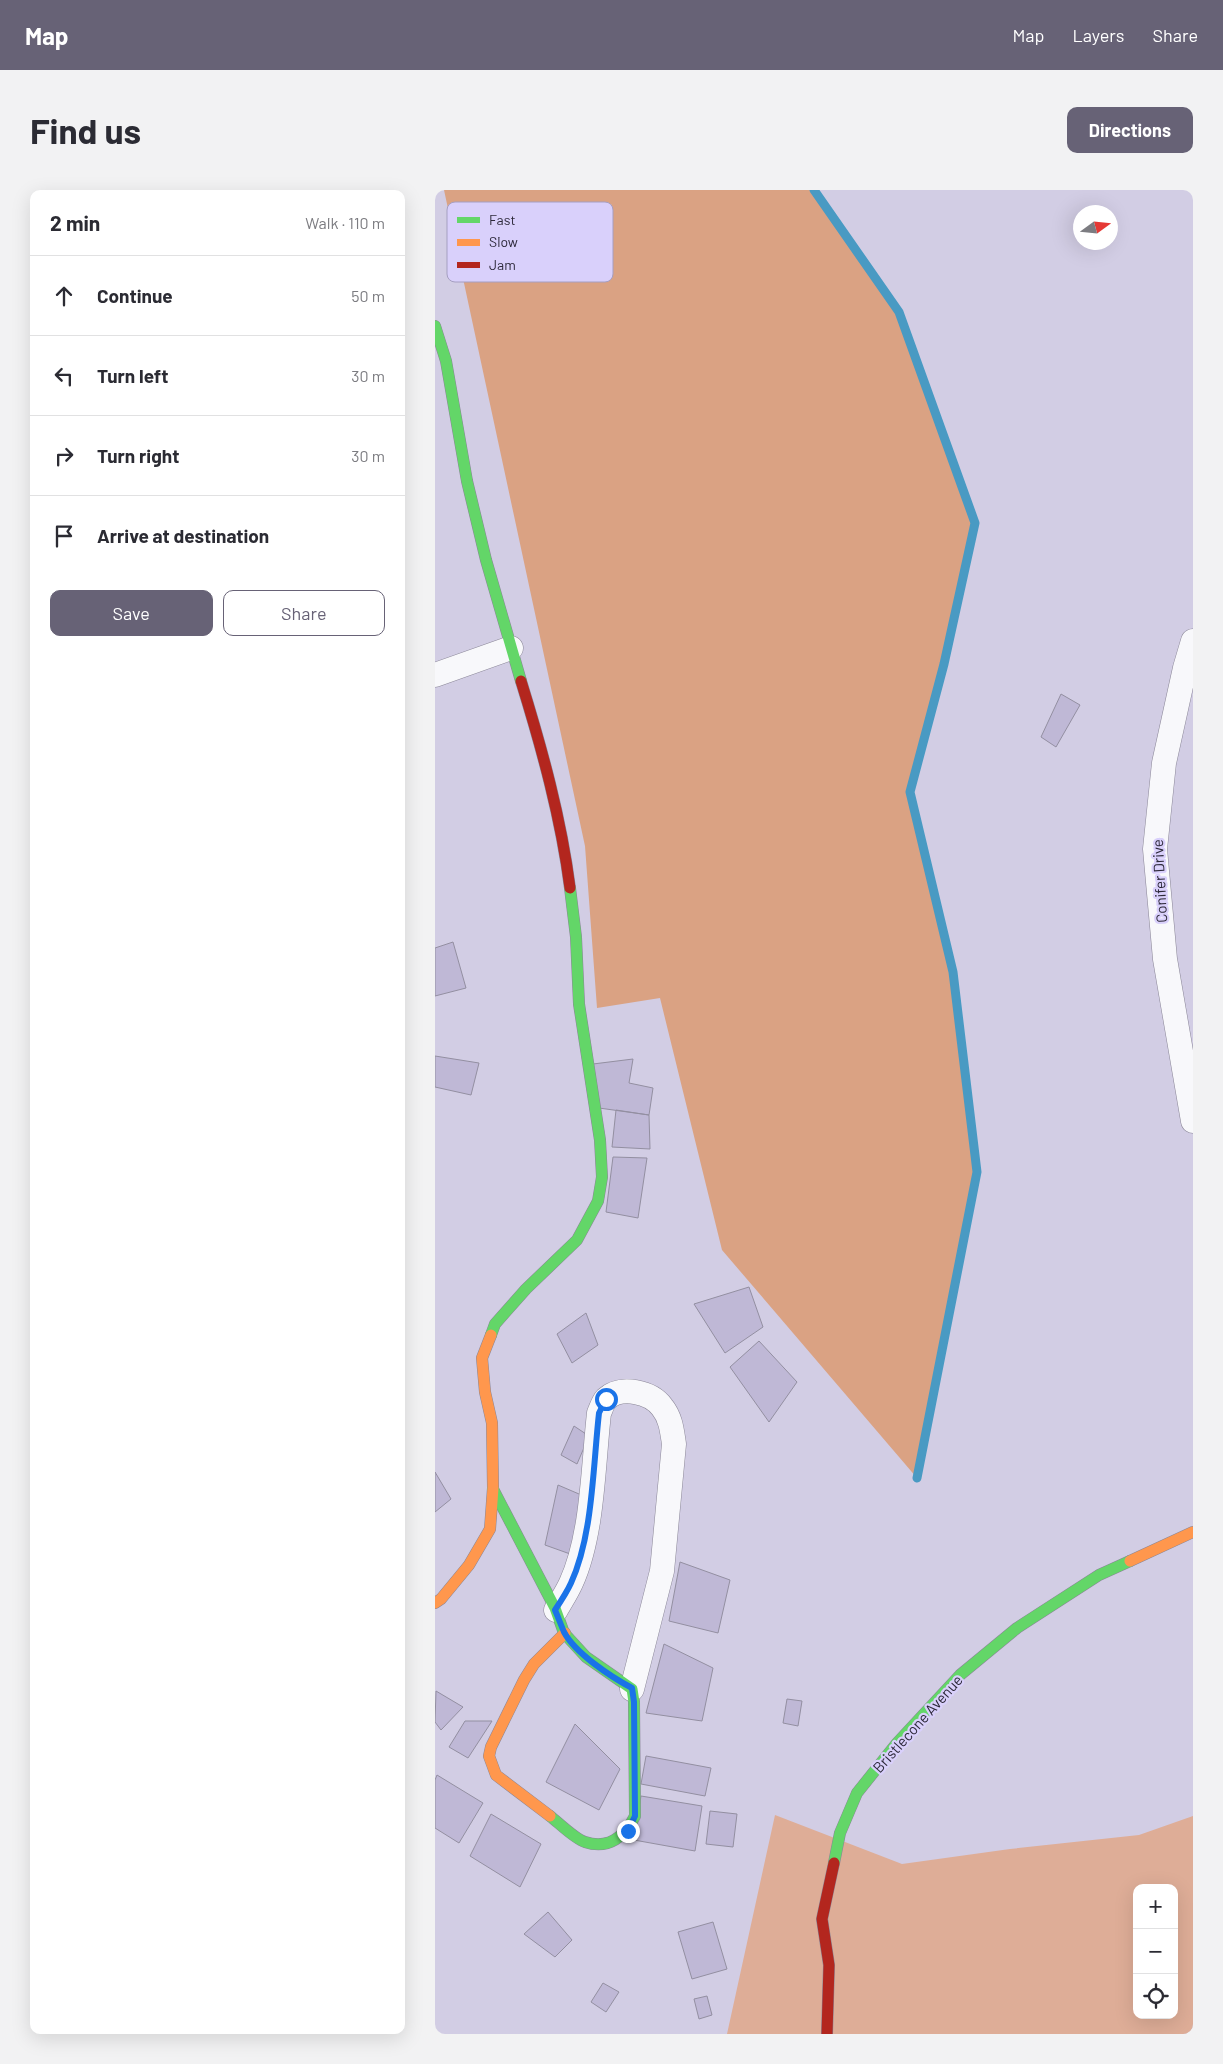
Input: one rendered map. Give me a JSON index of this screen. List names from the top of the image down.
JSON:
{
  "streets": {
    "street": ["Conifer Drive", "Bristlecone Avenue"]
  },
  "legend": ["Fast", "Slow", "Jam"],
  "north": "right",
  "page": {
    "header": "Map",
    "nav": ["Map", "Layers", "Share"],
    "buttons": [
      "Directions",
      ["Save", "Share"]
    ],
    "title": "Find us",
    "heading": ["2 min", "Walk · 110 m"],
    "list": [
      ["Continue", "50 m"],
      ["Turn left", "30 m"],
      ["Turn right", "30 m"],
      "Arrive at destination"
    ],
    "map_buttons": ["+", "−"]
  }
}
